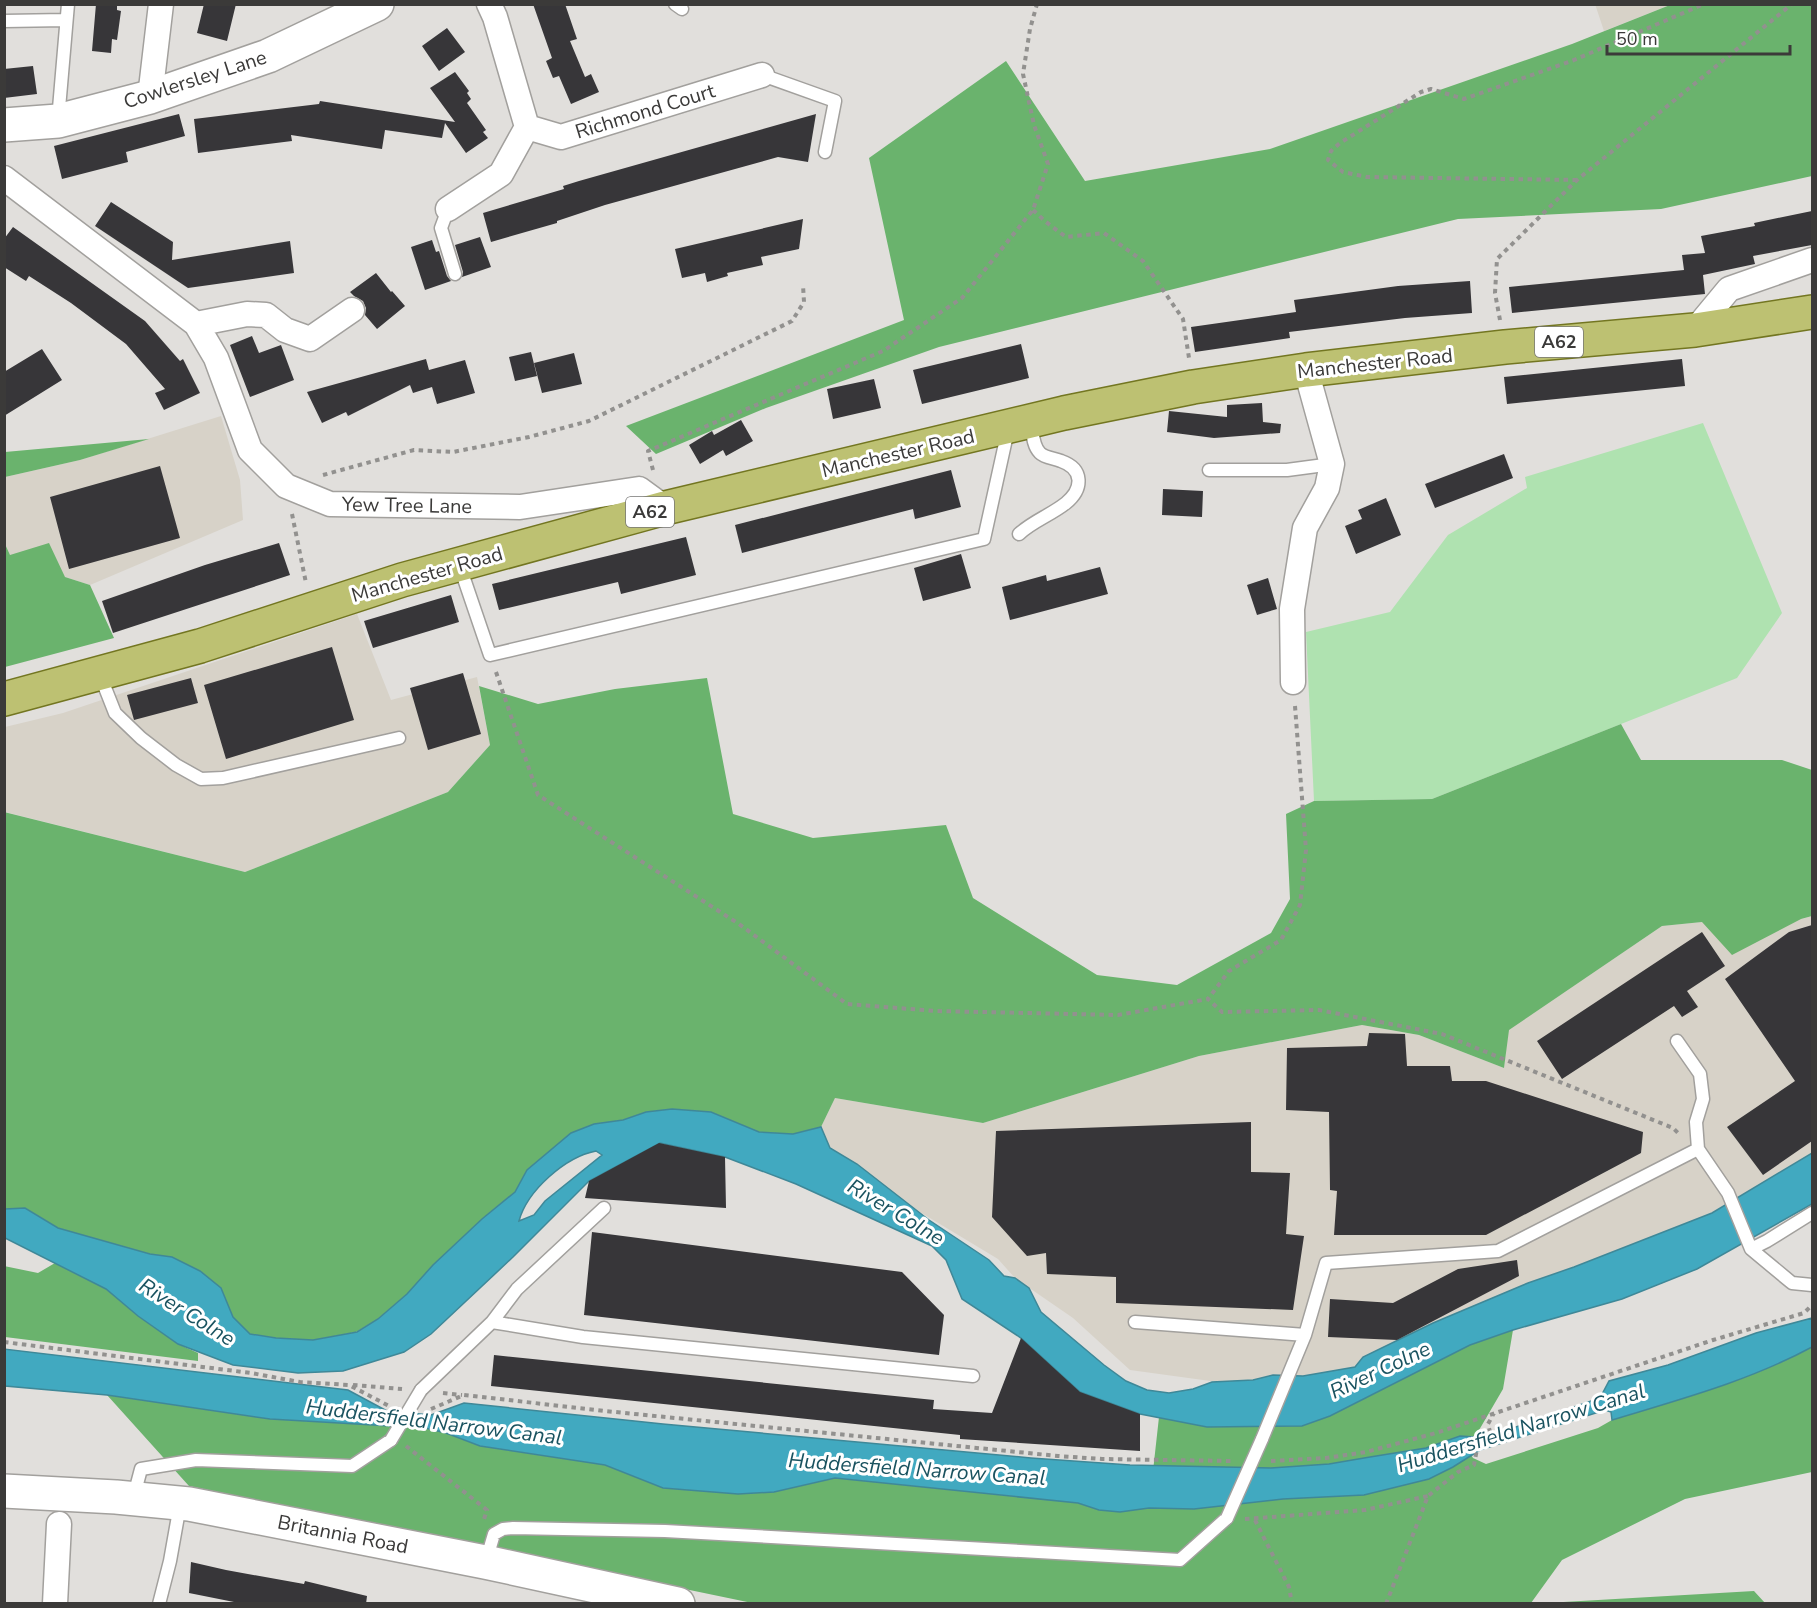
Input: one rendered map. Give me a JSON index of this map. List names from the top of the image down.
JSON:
{
  "streets": {
    "main road": ["A62", "Manchester Road"],
    "street": [
      "Cowlersley Lane",
      "Richmond Court",
      "Yew Tree Lane",
      "Britannia Road"
    ]
  },
  "crossings": [
    ["Manchester Road", "Yew Tree Lane"]
  ],
  "water": ["River Colne", "Huddersfield Narrow Canal"],
  "scale_bar": "50 m"
}
